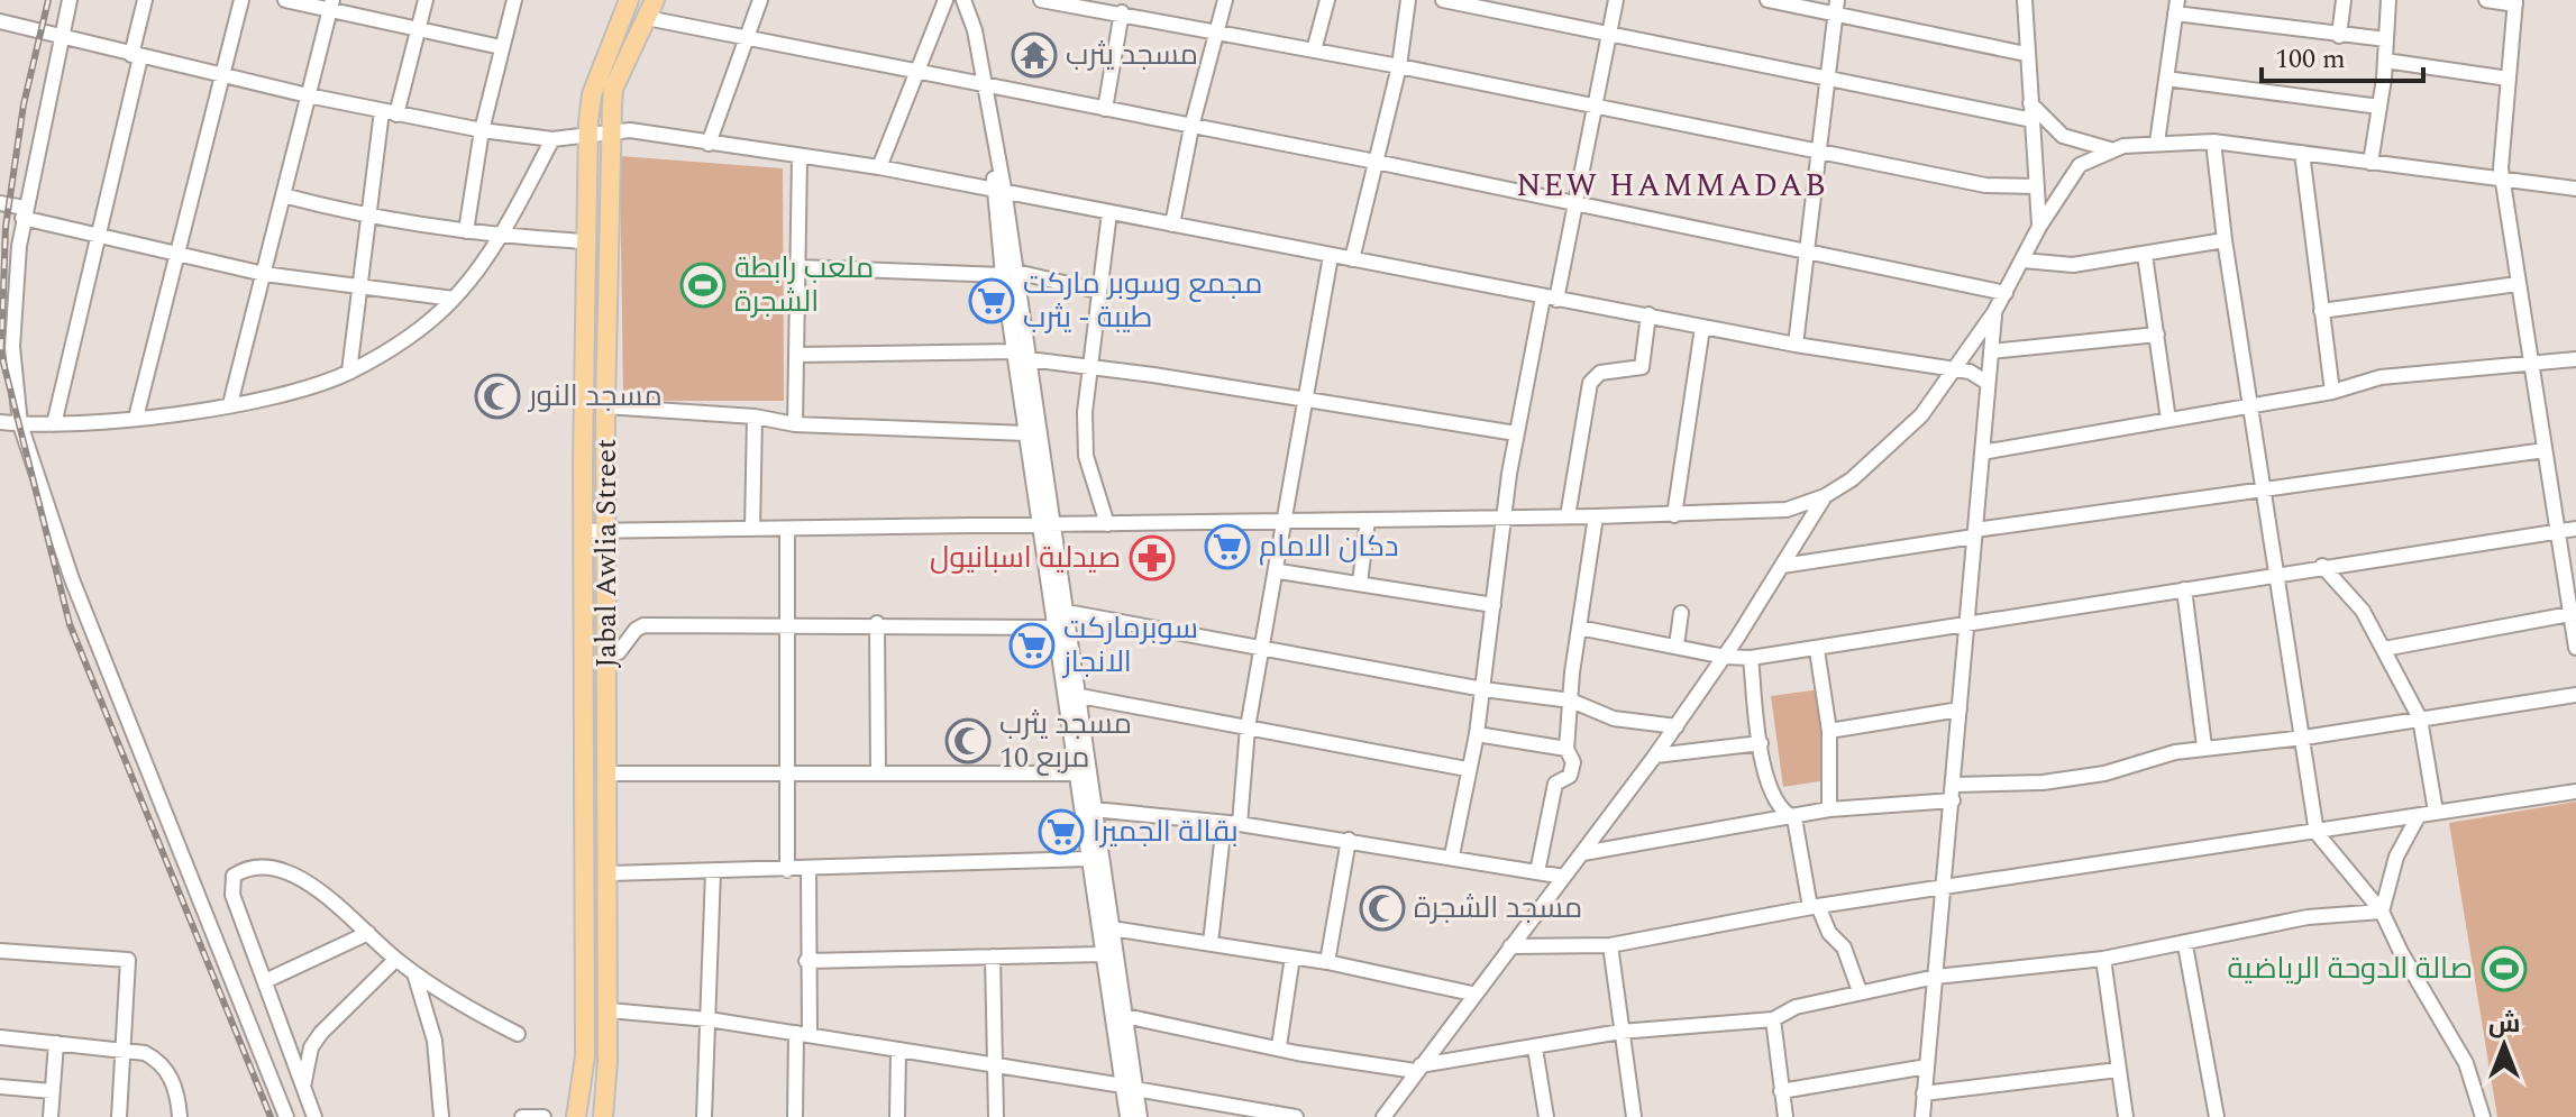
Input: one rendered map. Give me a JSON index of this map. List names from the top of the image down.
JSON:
{
  "streets": {
    "main road": ["Jabal Awlia Street"]
  },
  "districts": ["NEW HAMMADAB"],
  "places": {
    "temple": ["مسجد يثرب"],
    "sports": ["ملعب رابطة الشجرة", "صالة الدوحة الرياضية"],
    "supermarket": [
      "مجمع وسوبر ماركت طيبة - يثرب",
      "دكان الامام",
      "سوبرماركت الانجاز",
      "بقالة الجميرا"
    ],
    "mosque": ["مسجد النور", "مسجد يثرب مربع 10", "مسجد الشجرة"],
    "pharmacy": ["صيدلية اسبانيول"]
  },
  "scale_bar": "100 m",
  "north": "top"
}
